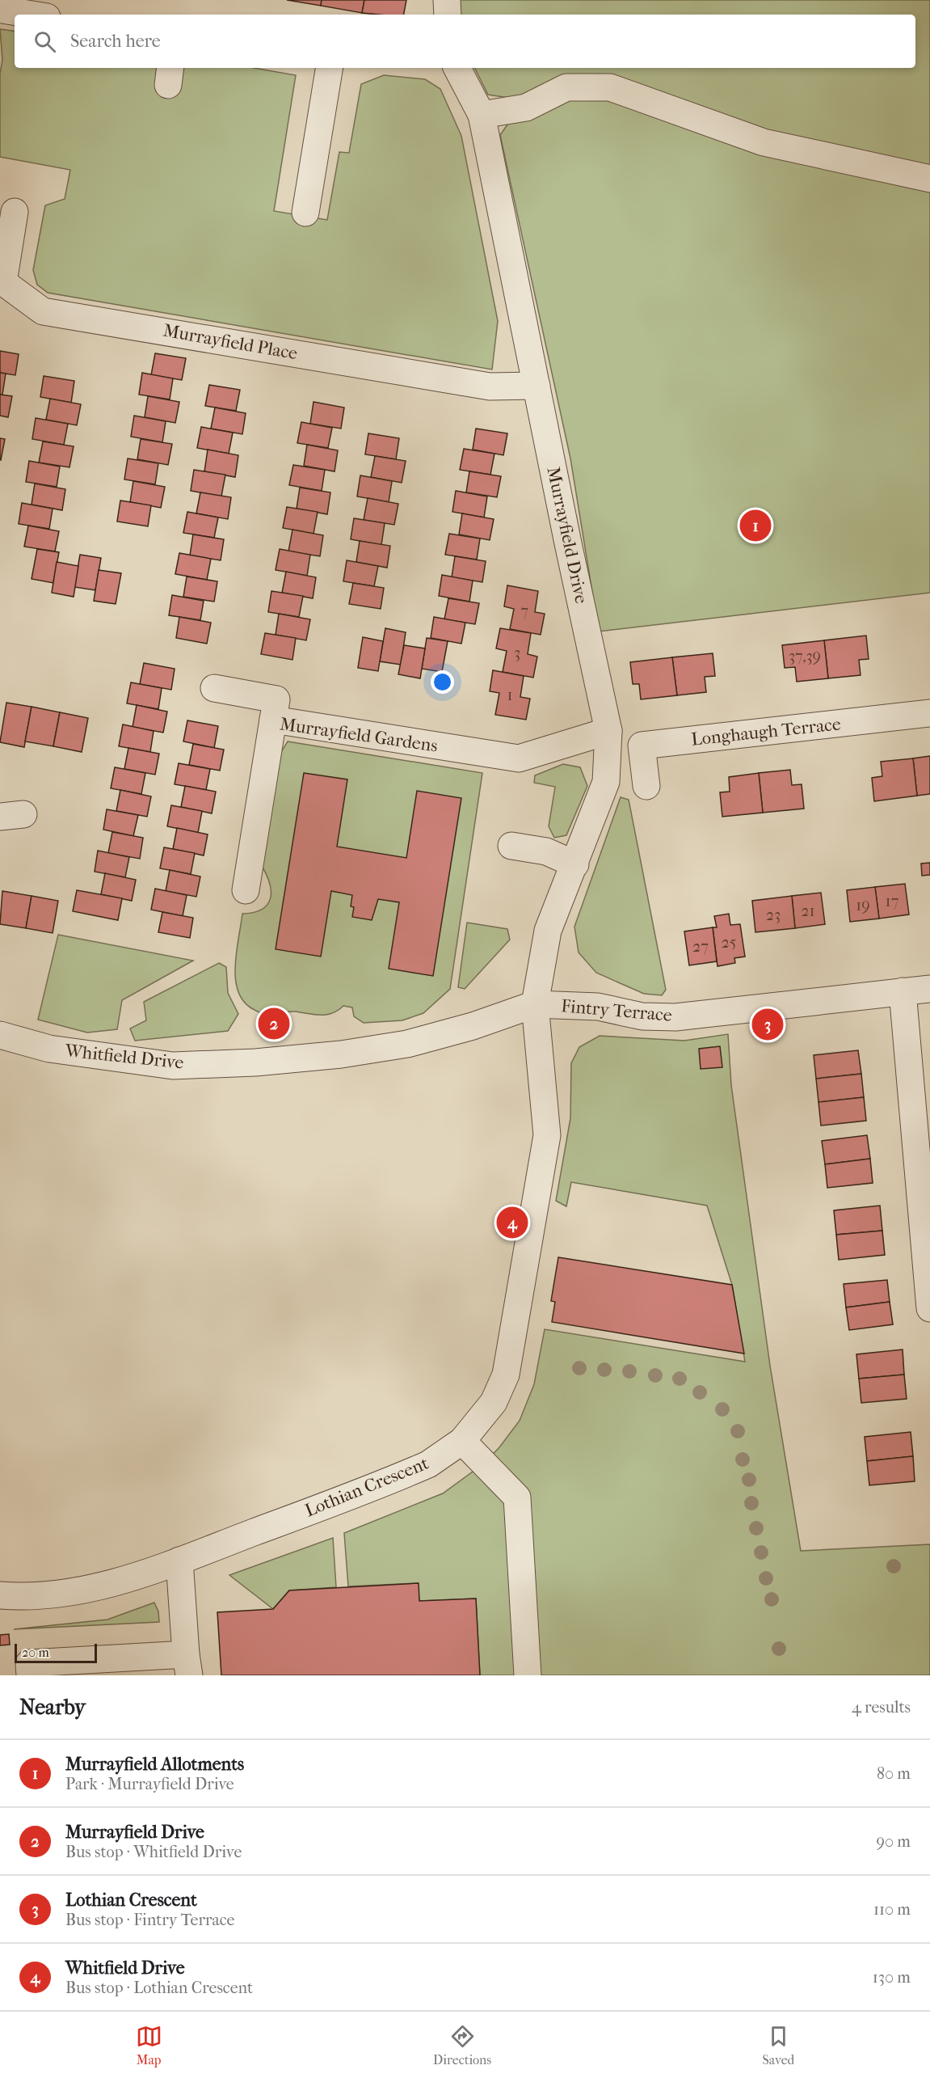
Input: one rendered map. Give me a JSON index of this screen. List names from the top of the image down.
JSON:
{
  "streets": {
    "street": [
      "Murrayfield Place",
      "Murrayfield Drive",
      "Longhaugh Terrace",
      "Murrayfield Gardens",
      "Fintry Terrace",
      "Whitfield Drive",
      "Lothian Crescent"
    ]
  },
  "crossings": [
    ["Murrayfield Place", "Murrayfield Drive"],
    ["Murrayfield Drive", "Murrayfield Gardens"],
    ["Murrayfield Drive", "Fintry Terrace"],
    ["Murrayfield Drive", "Whitfield Drive"],
    ["Murrayfield Drive", "Lothian Crescent"],
    ["Fintry Terrace", "Whitfield Drive"],
    ["Fintry Terrace", "Lothian Crescent"],
    ["Whitfield Drive", "Lothian Crescent"]
  ],
  "house_numbers": [
    "7",
    "3",
    "37,39",
    "1",
    "17",
    "19",
    "21",
    "23",
    "25",
    "27"
  ],
  "scale_bar": "20 m",
  "page": {
    "search": "Search here",
    "pins": [
      "1",
      "2",
      "3",
      "4"
    ],
    "scale": "20 m",
    "heading": ["Nearby", "4 results"],
    "list": [
      {
        "mark": "1",
        "name": "Murrayfield Allotments",
        "note": "Park · Murrayfield Drive",
        "value": "80 m"
      },
      {
        "mark": "2",
        "name": "Murrayfield Drive",
        "note": "Bus stop · Whitfield Drive",
        "value": "90 m"
      },
      {
        "mark": "3",
        "name": "Lothian Crescent",
        "note": "Bus stop · Fintry Terrace",
        "value": "110 m"
      },
      {
        "mark": "4",
        "name": "Whitfield Drive",
        "note": "Bus stop · Lothian Crescent",
        "value": "130 m"
      }
    ],
    "nav": ["Map", "Directions", "Saved"]
  }
}
